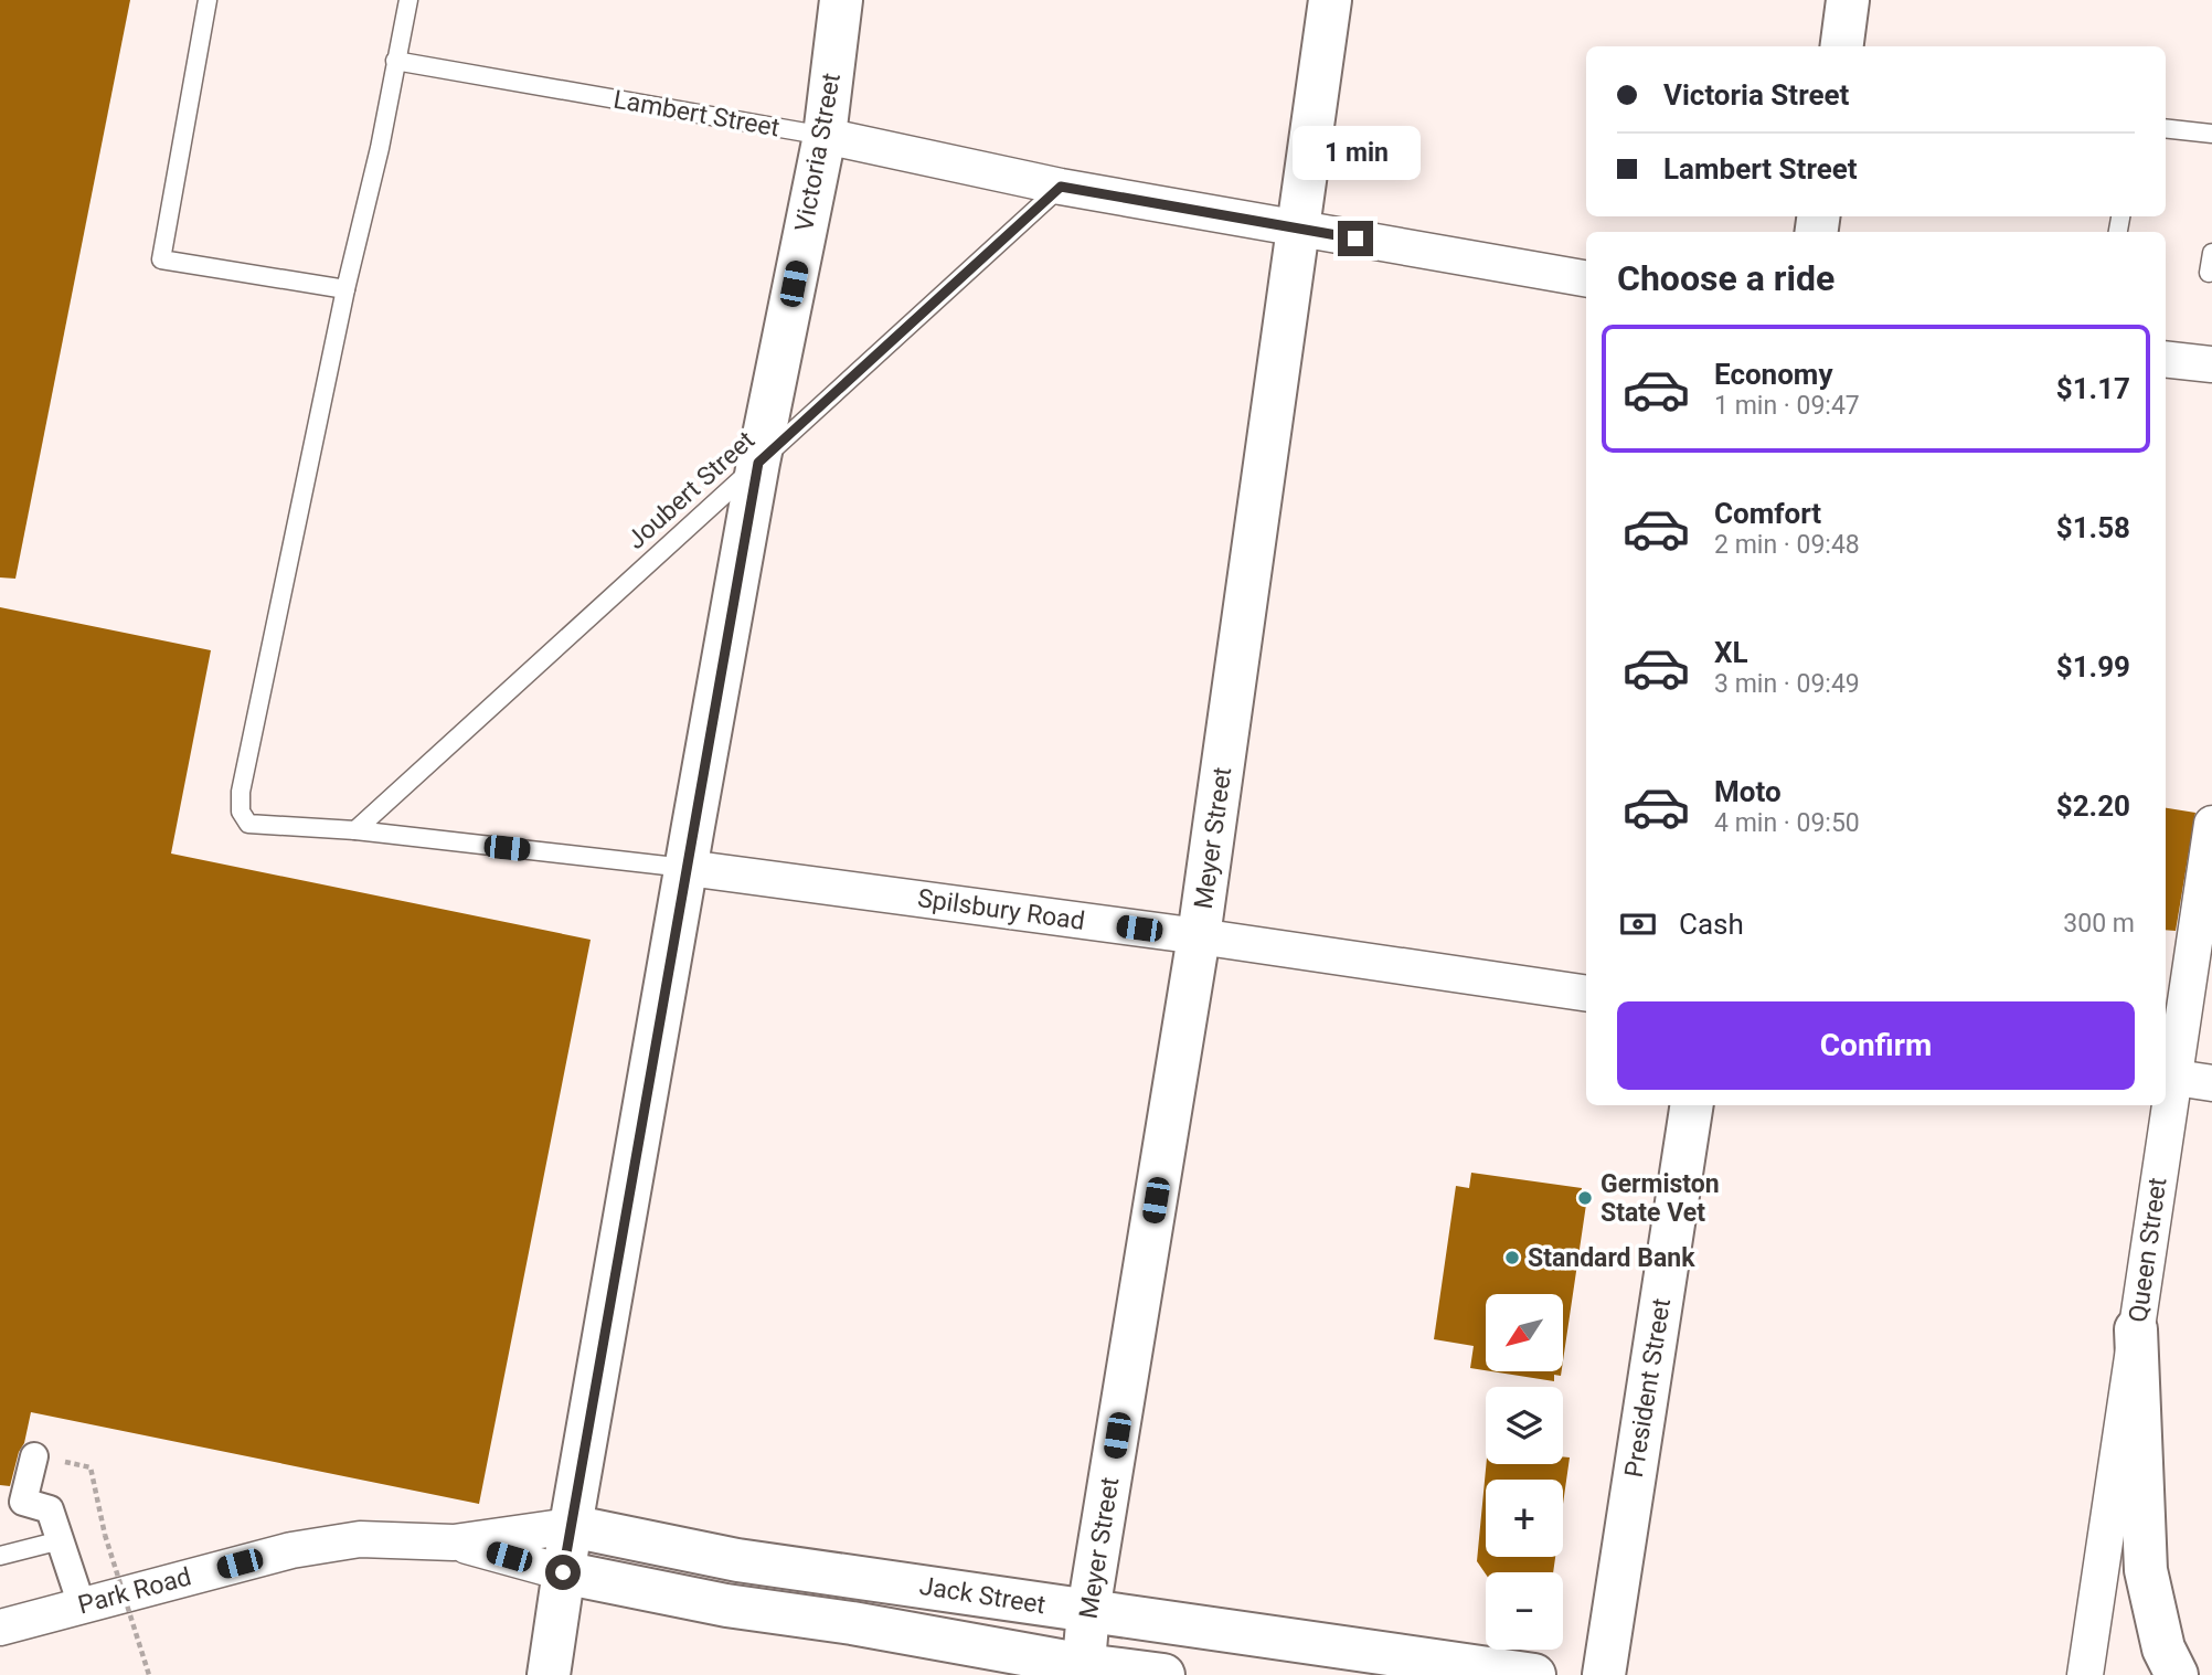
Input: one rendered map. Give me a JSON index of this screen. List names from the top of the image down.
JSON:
{
  "streets": {
    "main road": [
      "Victoria Street",
      "Meyer Street",
      "President Street",
      "Jack Street"
    ],
    "street": [
      "Lambert Street",
      "Spilsbury Road",
      "Queen Street",
      "Park Road"
    ],
    "lane": ["Joubert Street"]
  },
  "crossings": [
    ["Lambert Street", "Victoria Street"],
    ["Lambert Street", "Joubert Street"],
    ["Lambert Street", "Meyer Street"],
    ["Victoria Street", "Joubert Street"],
    ["Victoria Street", "Spilsbury Road"],
    ["Victoria Street", "Park Road"],
    ["Victoria Street", "Jack Street"],
    ["Meyer Street", "Spilsbury Road"],
    ["Meyer Street", "Jack Street"],
    ["Park Road", "Jack Street"]
  ],
  "places": ["Germiston State Vet", "Standard Bank"],
  "north": "bottom left",
  "page": {
    "banner": ["Victoria Street", "Lambert Street"],
    "bubble": "1 min",
    "heading": "Choose a ride",
    "list": [
      {
        "name": "Economy",
        "note": "1 min · 09:47",
        "value": "$1.17"
      },
      {
        "name": "Comfort",
        "note": "2 min · 09:48",
        "value": "$1.58"
      },
      {
        "name": "XL",
        "note": "3 min · 09:49",
        "value": "$1.99"
      },
      {
        "name": "Moto",
        "note": "4 min · 09:50",
        "value": "$2.20"
      }
    ],
    "pay": ["Cash", "300 m"],
    "buttons": "Confirm",
    "map_buttons": ["+", "−"]
  }
}
